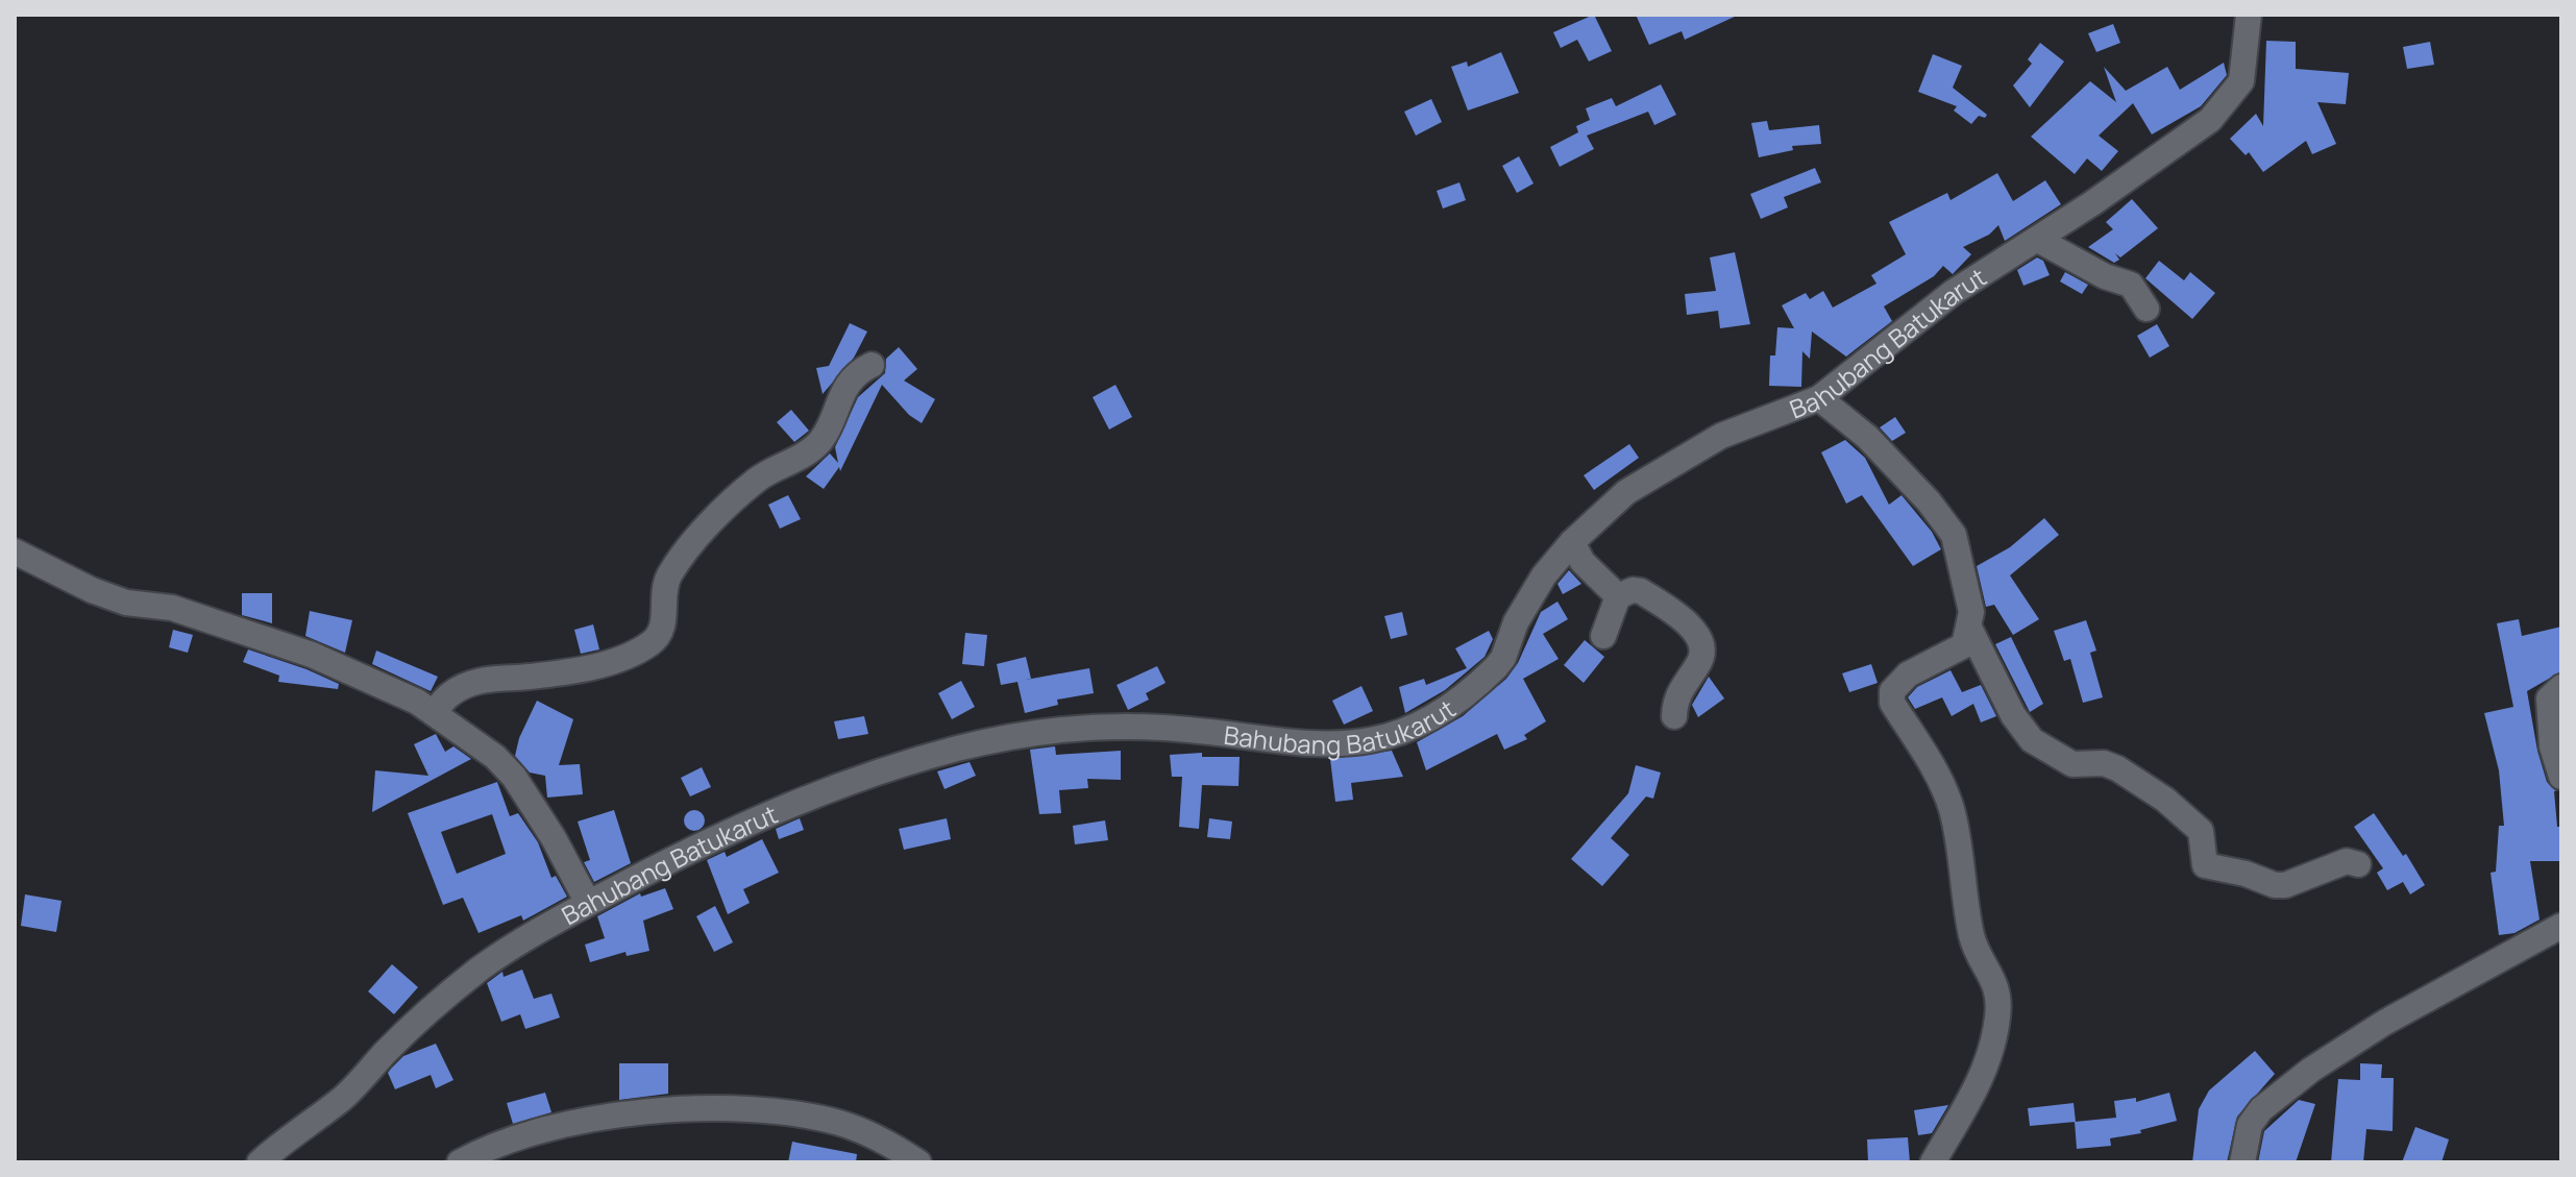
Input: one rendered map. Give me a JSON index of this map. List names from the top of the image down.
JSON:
{
  "streets": {
    "street": ["Bahubang Batukarut"]
  }
}
